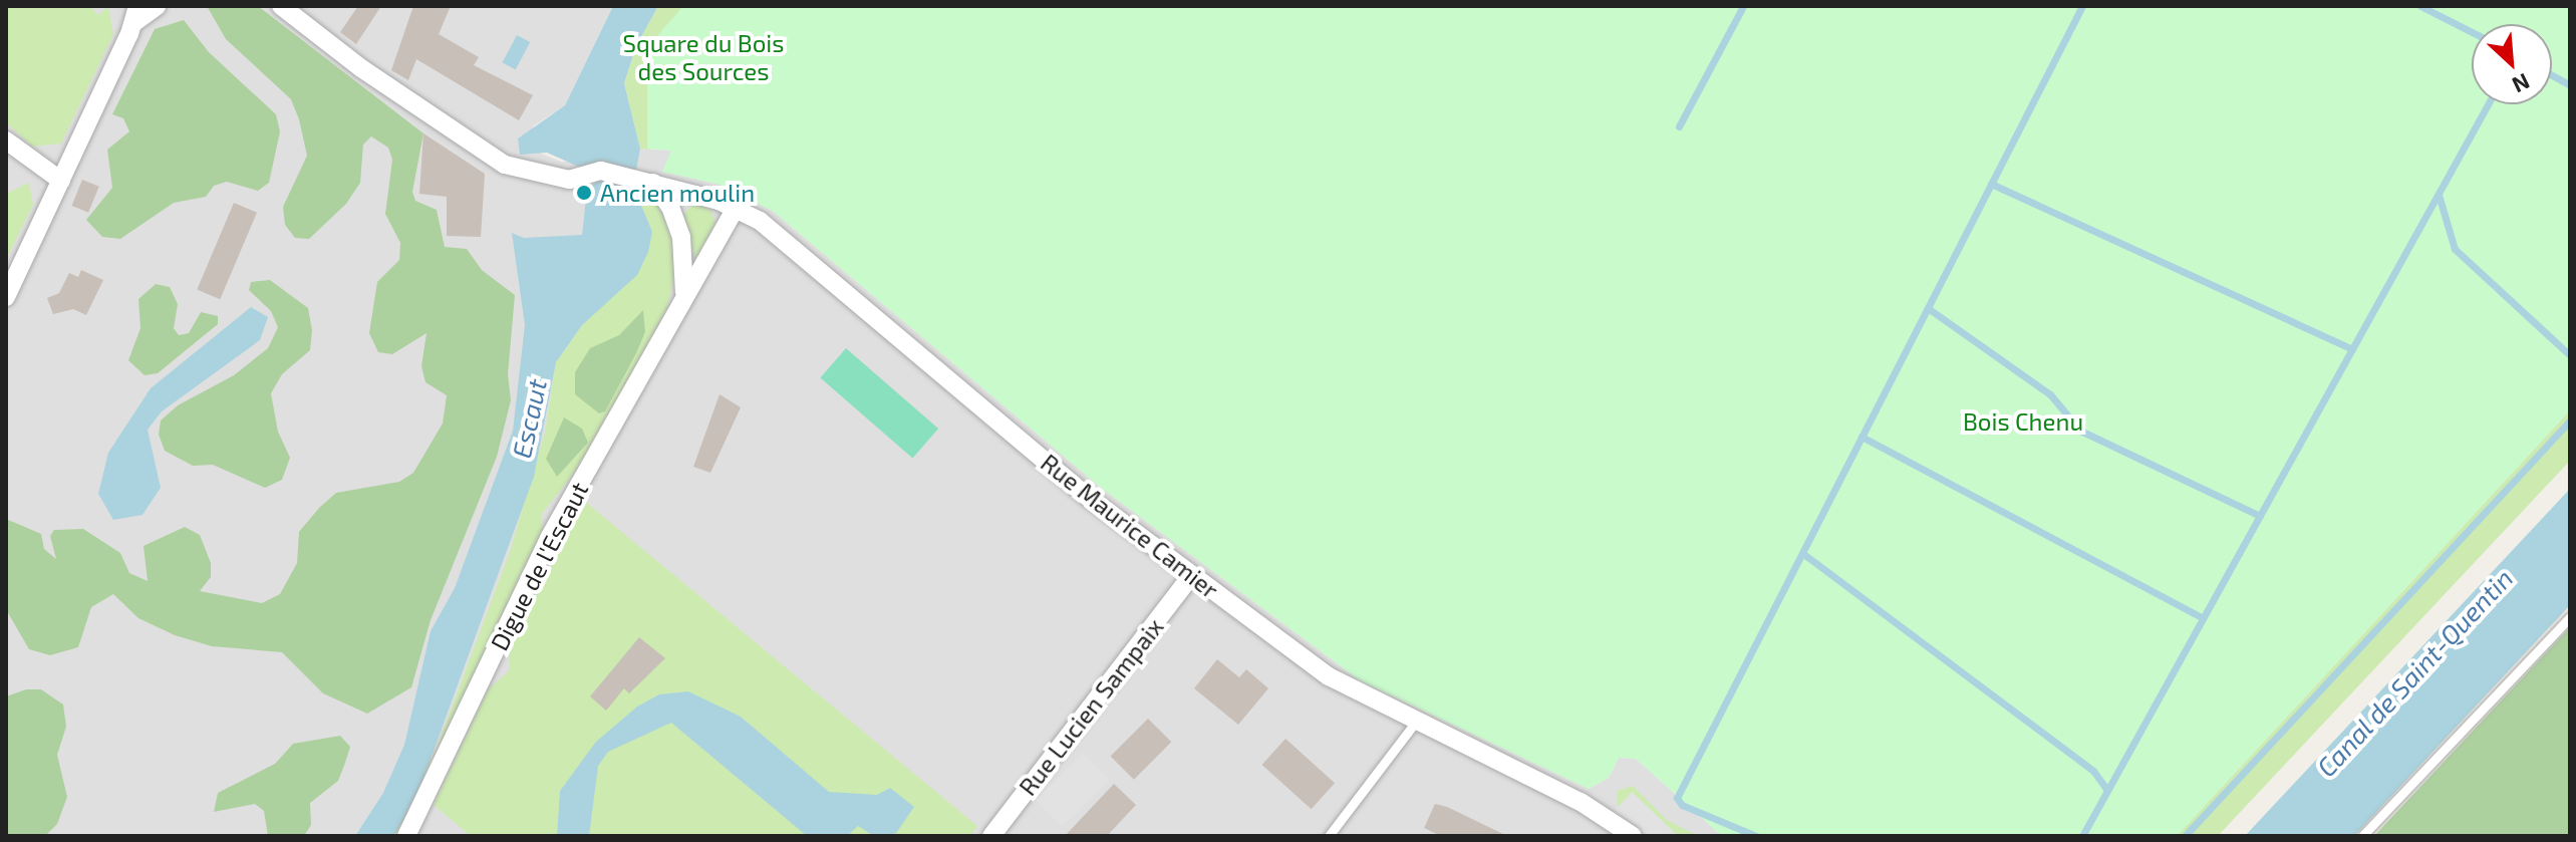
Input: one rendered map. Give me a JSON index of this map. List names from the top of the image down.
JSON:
{
  "streets": {
    "street": ["Rue Maurice Camier", "Digue de l'Escaut", "Rue Lucien Sampaix"]
  },
  "crossings": [
    ["Rue Maurice Camier", "Digue de l'Escaut"],
    ["Rue Maurice Camier", "Rue Lucien Sampaix"]
  ],
  "water": ["Escaut", "Canal de Saint-Quentin"],
  "parks": ["Square du Bois des Sources", "Bois Chenu"],
  "places": ["Ancien moulin"],
  "north": "bottom right"
}
